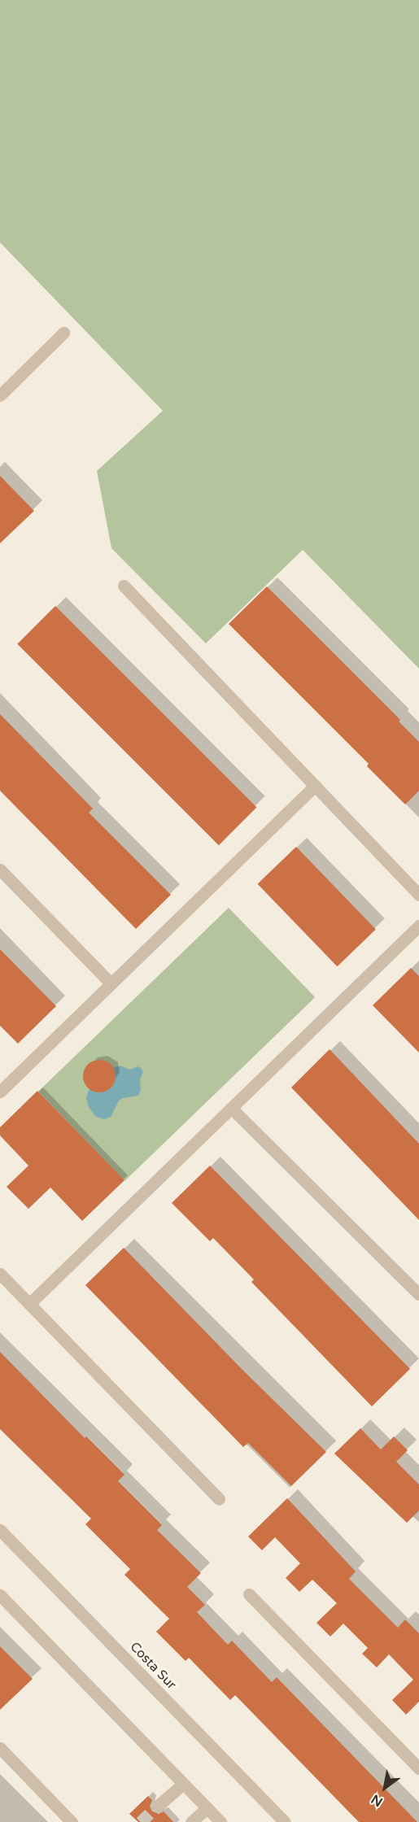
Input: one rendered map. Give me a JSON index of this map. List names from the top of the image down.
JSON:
{
  "streets": {
    "street": ["Costa Sur"]
  },
  "north": "bottom left"
}
